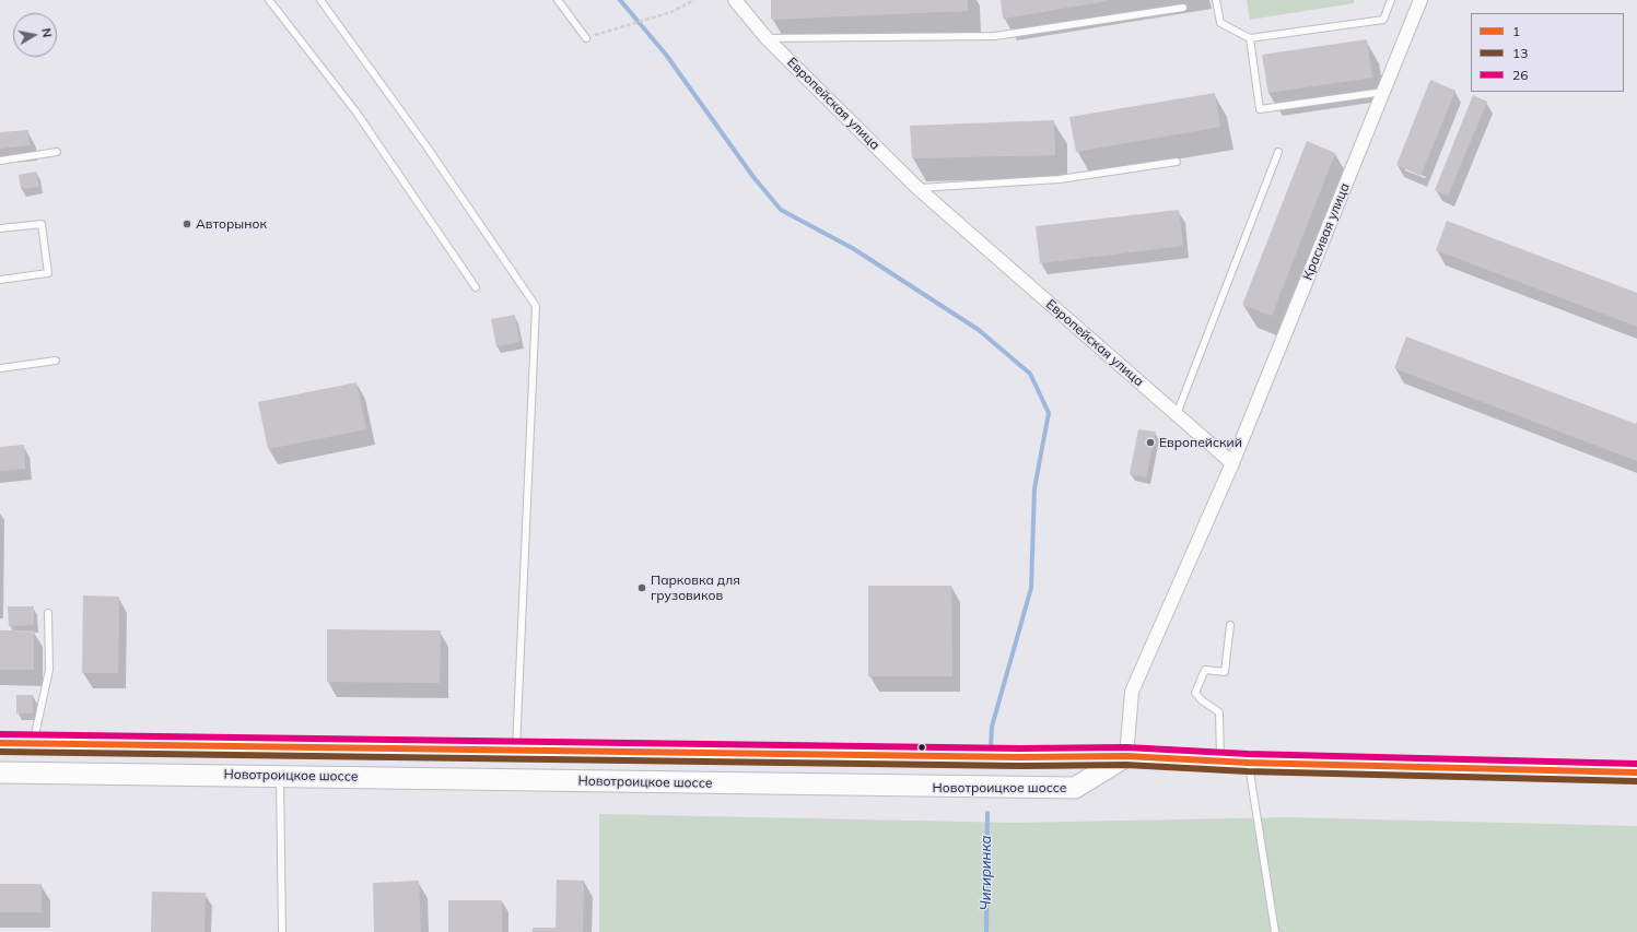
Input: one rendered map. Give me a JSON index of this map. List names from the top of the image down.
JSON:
{
  "streets": {
    "main road": ["Новотроицкое шоссе"],
    "street": ["Европейская улица", "Красивая улица"]
  },
  "crossings": [
    ["Европейская улица", "Красивая улица"]
  ],
  "water": ["Чигиринка"],
  "places": ["Авторынок", "Европейский", "Парковка для грузовиков"],
  "lines": ["transit line 26", "transit line 1", "transit line 13"],
  "legend": ["1", "13", "26"],
  "north": "right"
}
